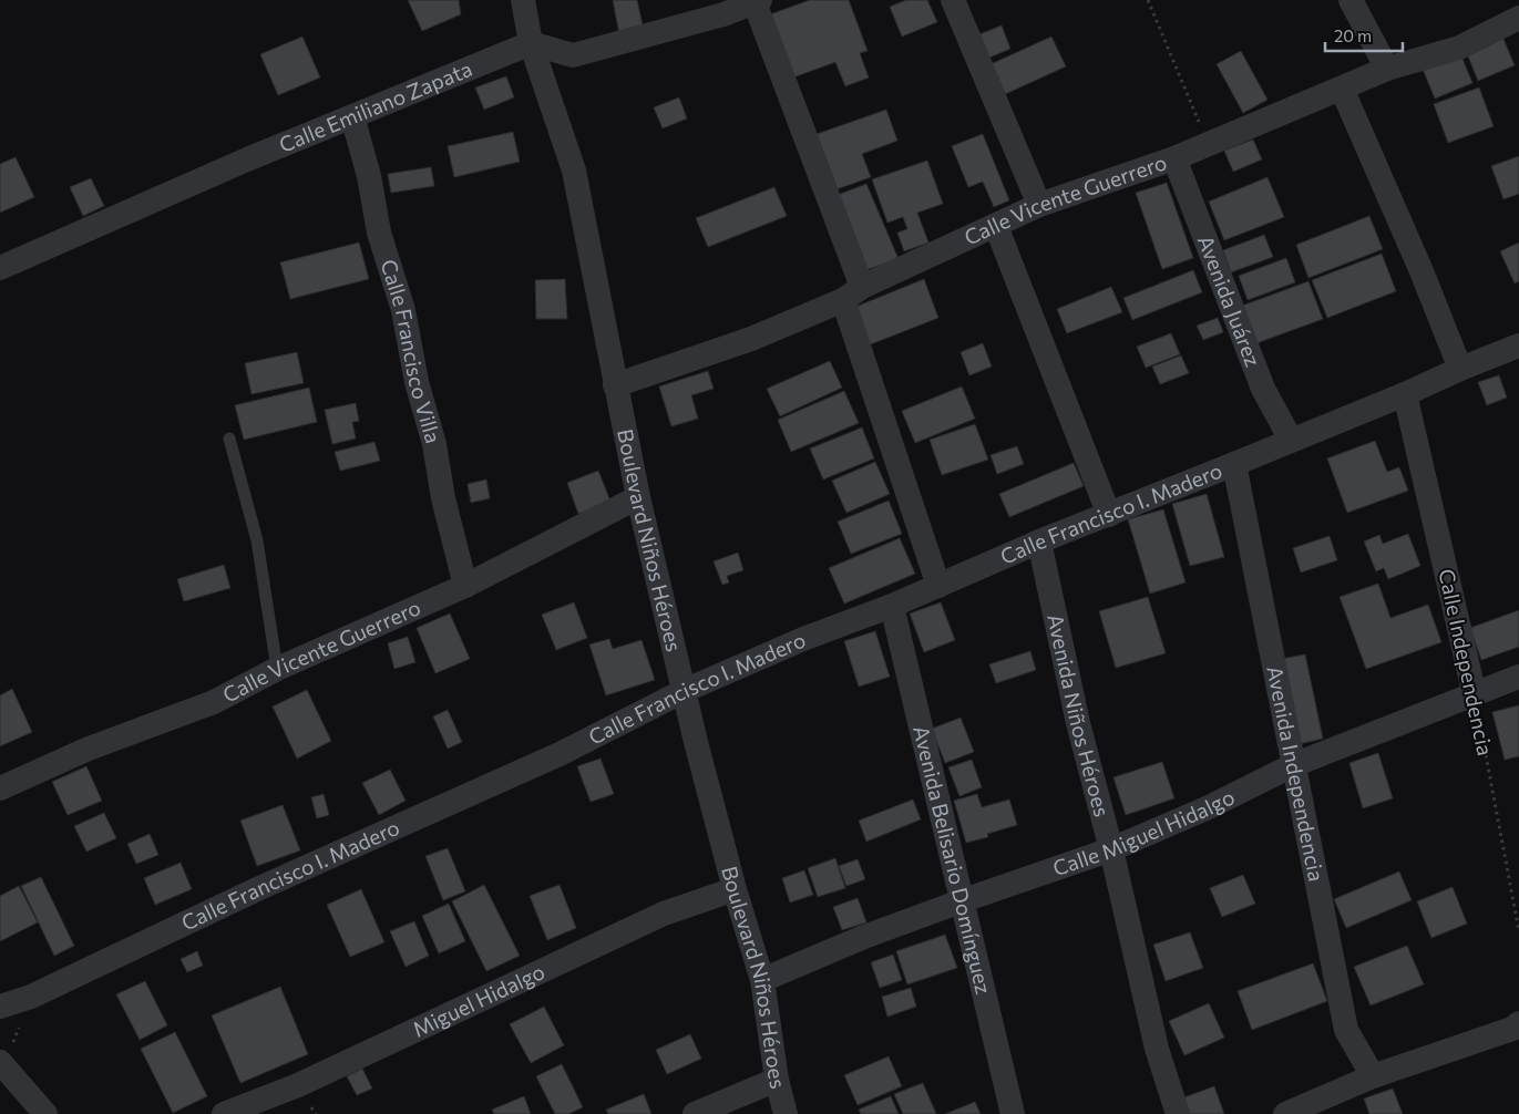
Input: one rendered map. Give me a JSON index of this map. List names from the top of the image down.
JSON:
{
  "streets": {
    "street": [
      "Calle Emiliano Zapata",
      "Calle Vicente Guerrero",
      "Avenida Juárez",
      "Calle Francisco Villa",
      "Calle Francisco I. Madero",
      "Boulevard Niños Héroes",
      "Calle Independencia",
      "Avenida Niños Héroes",
      "Avenida Independencia",
      "Calle Miguel Hidalgo",
      "Avenida Belisario Domínguez",
      "Miguel Hidalgo"
    ]
  },
  "crossings": [
    ["Calle Emiliano Zapata", "Calle Francisco Villa"],
    ["Calle Emiliano Zapata", "Boulevard Niños Héroes"],
    ["Calle Vicente Guerrero", "Avenida Juárez"],
    ["Calle Vicente Guerrero", "Calle Francisco Villa"],
    ["Calle Vicente Guerrero", "Boulevard Niños Héroes"],
    ["Avenida Juárez", "Calle Francisco I. Madero"],
    ["Calle Francisco I. Madero", "Boulevard Niños Héroes"],
    ["Calle Francisco I. Madero", "Calle Independencia"],
    ["Calle Francisco I. Madero", "Avenida Niños Héroes"],
    ["Calle Francisco I. Madero", "Avenida Independencia"],
    ["Calle Francisco I. Madero", "Avenida Belisario Domínguez"],
    ["Boulevard Niños Héroes", "Calle Miguel Hidalgo"],
    ["Boulevard Niños Héroes", "Miguel Hidalgo"],
    ["Calle Independencia", "Calle Miguel Hidalgo"],
    ["Avenida Niños Héroes", "Calle Miguel Hidalgo"],
    ["Avenida Independencia", "Calle Miguel Hidalgo"],
    ["Calle Miguel Hidalgo", "Avenida Belisario Domínguez"]
  ],
  "scale_bar": "20 m"
}
